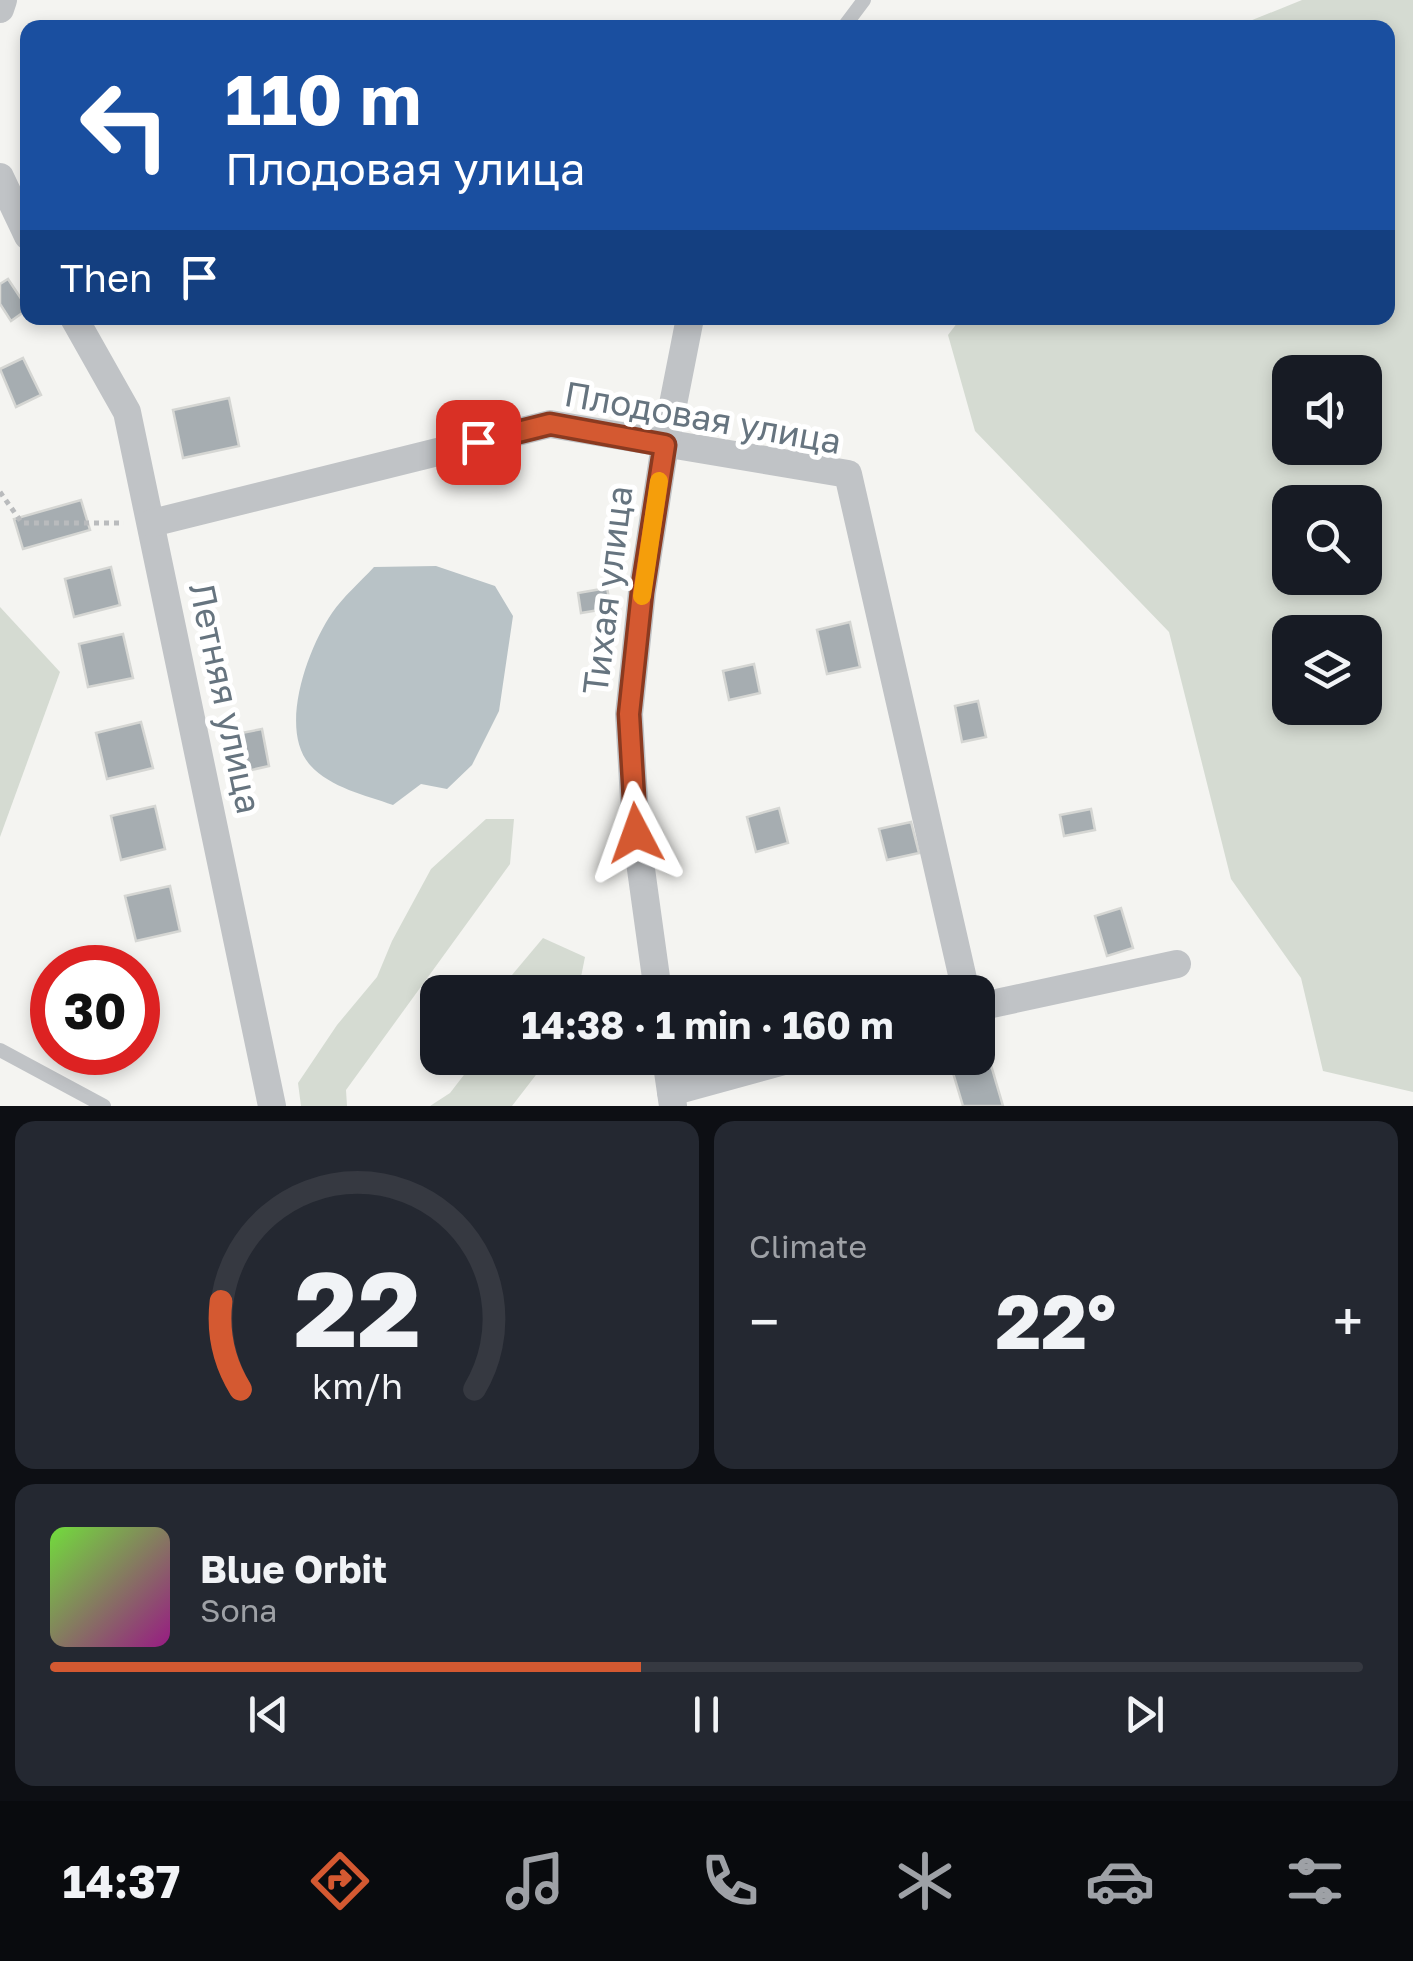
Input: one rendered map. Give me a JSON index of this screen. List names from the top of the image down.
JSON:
{
  "streets": {
    "street": ["Плодовая улица", "Тихая улица", "Летняя улица"]
  },
  "crossings": [
    ["Плодовая улица", "Тихая улица"],
    ["Плодовая улица", "Летняя улица"]
  ],
  "page": {
    "turn": ["110 m", "Плодовая улица"],
    "then": "Then",
    "limit": "30",
    "trip": "14:38 · 1 min · 160 m",
    "tile": "Climate",
    "heat": ["−", "22°", "+"],
    "song": ["Blue Orbit", "Sona"],
    "tabs": "14:37",
    "gauge": ["22", "km/h"]
  }
}
